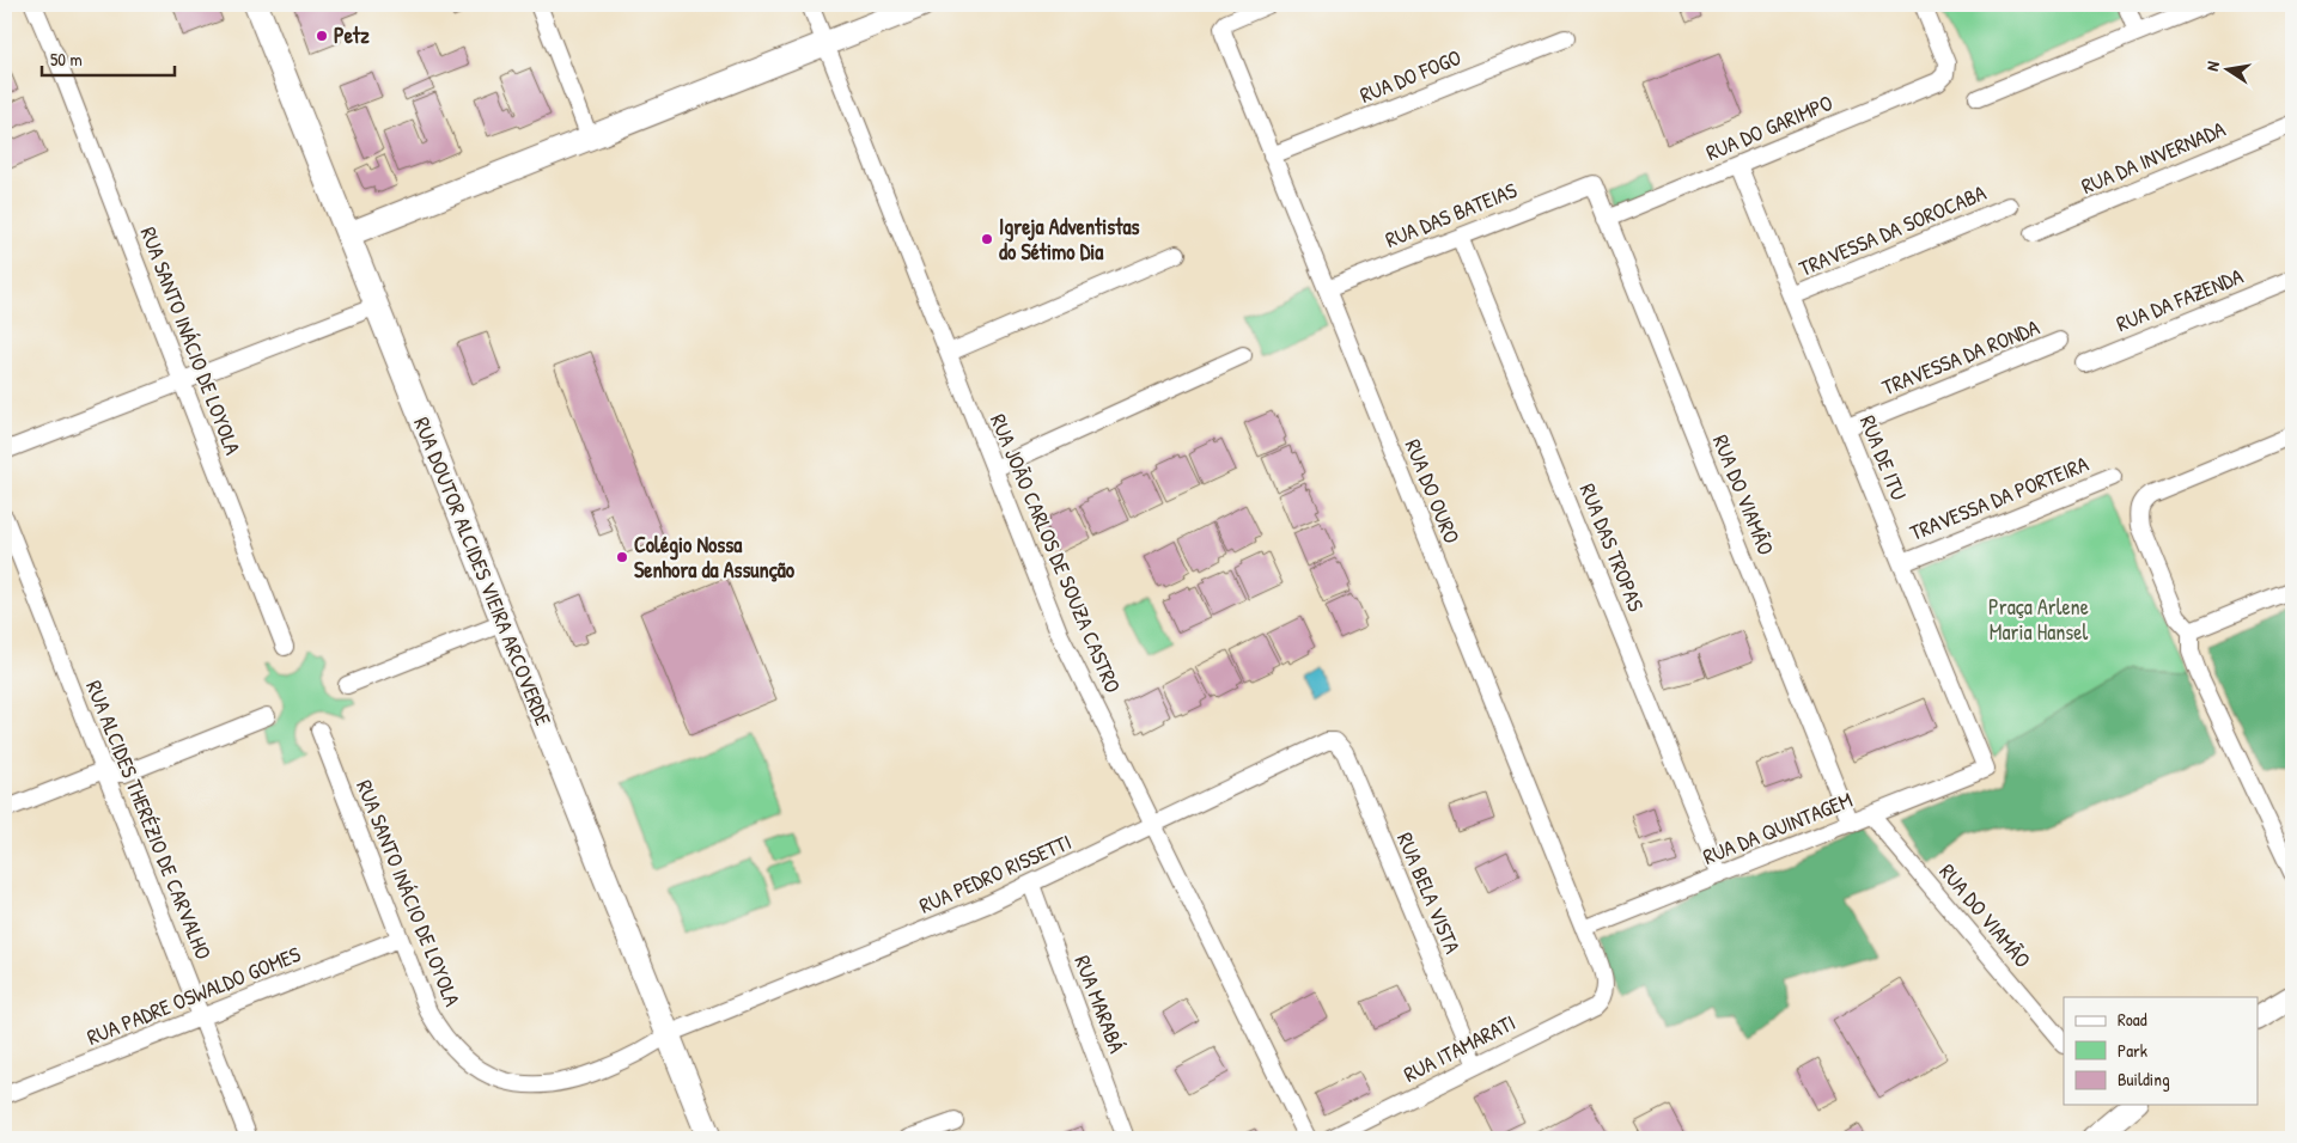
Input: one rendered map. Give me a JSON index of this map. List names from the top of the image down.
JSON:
{
  "streets": {
    "street": [
      "RUA DO FOGO",
      "RUA DO GARIMPO",
      "RUA DA INVERNADA",
      "RUA DAS BATEIAS",
      "TRAVESSA DA SOROCABA",
      "RUA DA FAZENDA",
      "RUA SANTO INÁCIO DE LOYOLA",
      "TRAVESSA DA RONDA",
      "RUA DE ITU",
      "RUA DO OURO",
      "RUA DO VIAMÃO",
      "TRAVESSA DA PORTEIRA",
      "RUA DAS TROPAS",
      "RUA JOÃO CARLOS DE SOUZA CASTRO",
      "RUA DOUTOR ALCIDES VIEIRA ARCOVERDE",
      "RUA ALCIDES THERÉZIO DE CARVALHO",
      "RUA DA QUINTAGEM",
      "RUA PEDRO RISSETTI",
      "RUA BELA VISTA",
      "RUA PADRE OSWALDO GOMES",
      "RUA MARABÁ",
      "RUA ITAMARATI"
    ]
  },
  "crossings": [
    ["RUA DO FOGO", "RUA DO OURO"],
    ["RUA DO GARIMPO", "RUA DE ITU"],
    ["RUA DO GARIMPO", "RUA DO VIAMÃO"],
    ["RUA DAS BATEIAS", "RUA DO OURO"],
    ["RUA DAS BATEIAS", "RUA DO VIAMÃO"],
    ["RUA DAS BATEIAS", "RUA DAS TROPAS"],
    ["TRAVESSA DA SOROCABA", "RUA DE ITU"],
    ["RUA SANTO INÁCIO DE LOYOLA", "RUA DOUTOR ALCIDES VIEIRA ARCOVERDE"],
    ["RUA SANTO INÁCIO DE LOYOLA", "RUA PEDRO RISSETTI"],
    ["RUA SANTO INÁCIO DE LOYOLA", "RUA PADRE OSWALDO GOMES"],
    ["TRAVESSA DA RONDA", "RUA DE ITU"],
    ["RUA DE ITU", "TRAVESSA DA PORTEIRA"],
    ["RUA DE ITU", "RUA DA QUINTAGEM"],
    ["RUA DO OURO", "RUA DA QUINTAGEM"],
    ["RUA DO OURO", "RUA ITAMARATI"],
    ["RUA DO VIAMÃO", "RUA DA QUINTAGEM"],
    ["RUA DAS TROPAS", "RUA DA QUINTAGEM"],
    ["RUA JOÃO CARLOS DE SOUZA CASTRO", "RUA PEDRO RISSETTI"],
    ["RUA DOUTOR ALCIDES VIEIRA ARCOVERDE", "RUA PEDRO RISSETTI"],
    ["RUA ALCIDES THERÉZIO DE CARVALHO", "RUA PADRE OSWALDO GOMES"],
    ["RUA PEDRO RISSETTI", "RUA BELA VISTA"],
    ["RUA PEDRO RISSETTI", "RUA MARABÁ"],
    ["RUA BELA VISTA", "RUA ITAMARATI"]
  ],
  "parks": ["Praça Arlene Maria Hansel"],
  "places": ["Petz", "Igreja Adventistas do Sétimo Dia", "Colégio Nossa Senhora da Assunção"],
  "legend": ["Road", "Park", "Building"],
  "scale_bar": "50 m",
  "north": "left"
}
